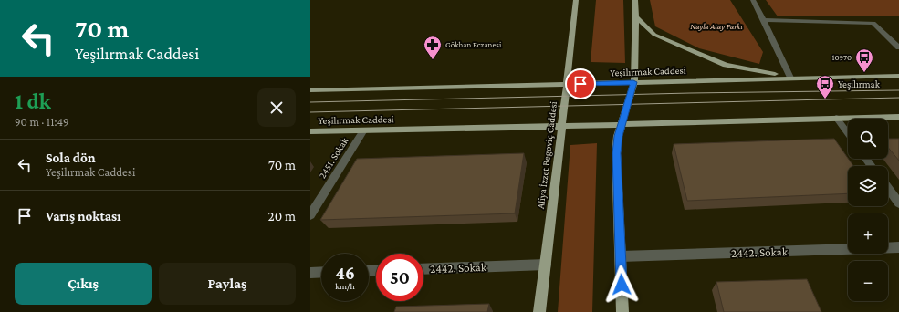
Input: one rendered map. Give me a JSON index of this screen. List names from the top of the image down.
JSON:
{
  "streets": {
    "main road": ["Yeşilırmak Caddesi", "Aliya İzzet Begoviç Caddesi"],
    "street": ["2451. Sokak", "2442. Sokak"]
  },
  "crossings": [
    ["Yeşilırmak Caddesi", "Aliya İzzet Begoviç Caddesi"],
    ["Yeşilırmak Caddesi", "2451. Sokak"],
    ["Aliya İzzet Begoviç Caddesi", "2442. Sokak"]
  ],
  "parks": ["Nayla Atay Parkı"],
  "places": {
    "pharmacy": ["Gökhan Eczanesi"],
    "bus stop": ["10970", "Yeşilırmak"]
  },
  "page": {
    "turn": ["70 m", "Yeşilırmak Caddesi"],
    "heading": ["1 dk", "90 m · 11:49"],
    "map_buttons": ["+", "−"],
    "list": [
      {
        "name": "Sola dön",
        "note": "Yeşilırmak Caddesi",
        "value": "70 m"
      },
      {
        "name": "Varış noktası",
        "value": "20 m"
      }
    ],
    "speed": "46 km/h",
    "limit": "50",
    "buttons": ["Çıkış", "Paylaş"]
  }
}
